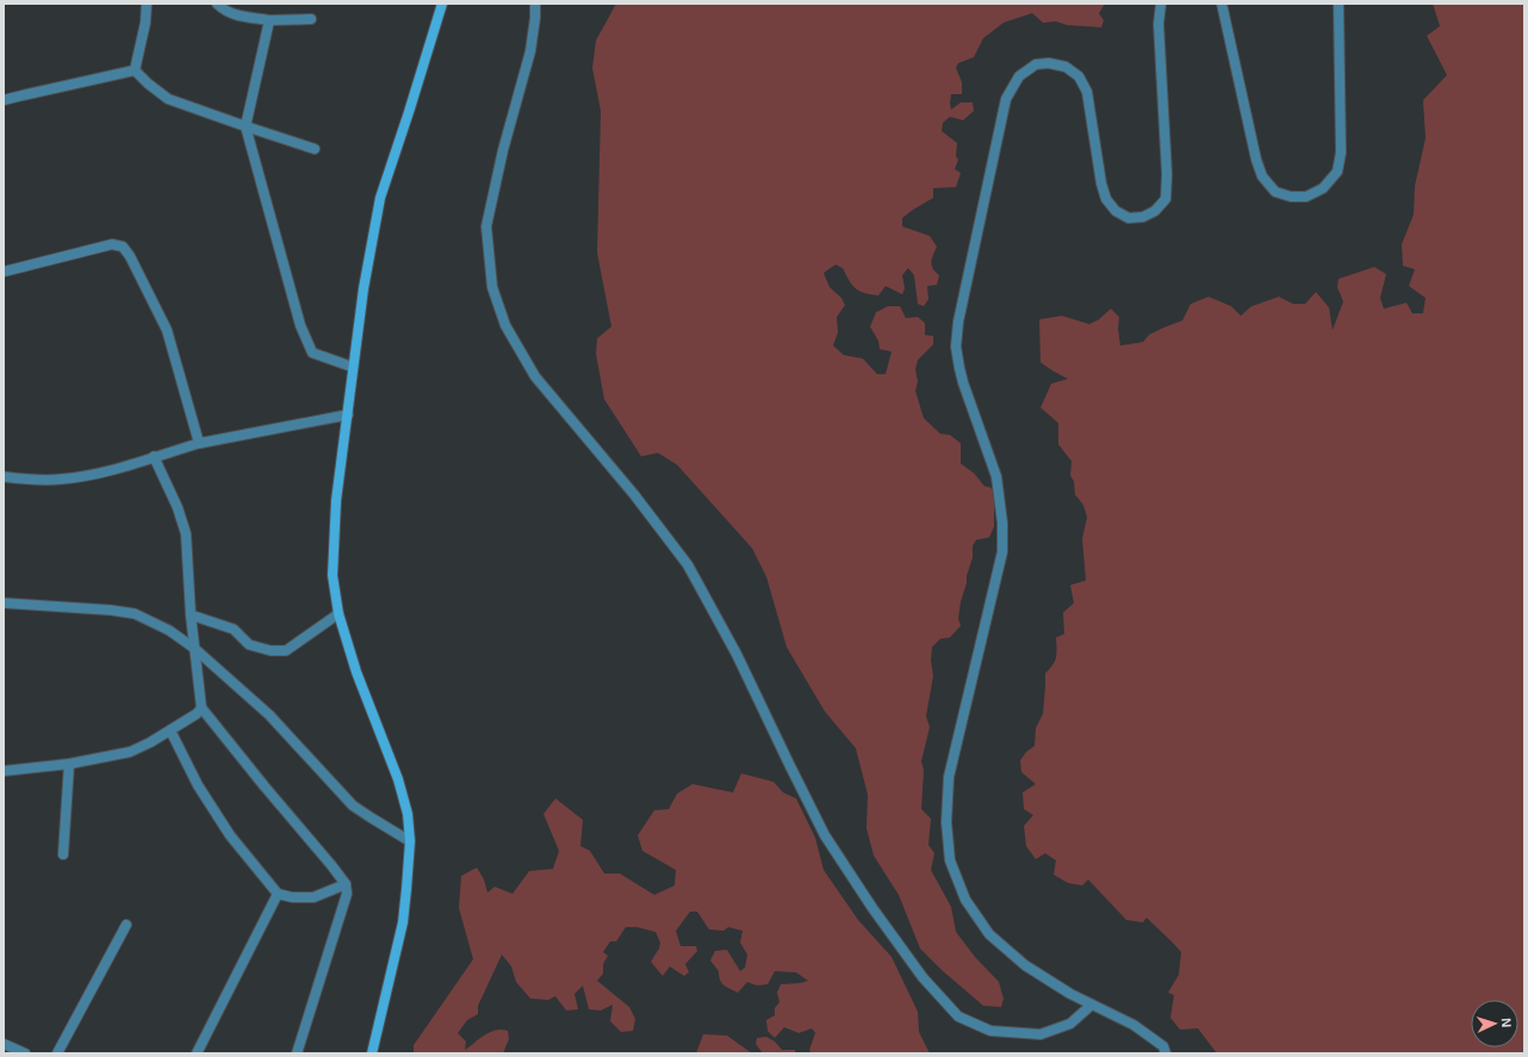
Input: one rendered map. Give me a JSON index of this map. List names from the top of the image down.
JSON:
{
  "north": "right"
}
